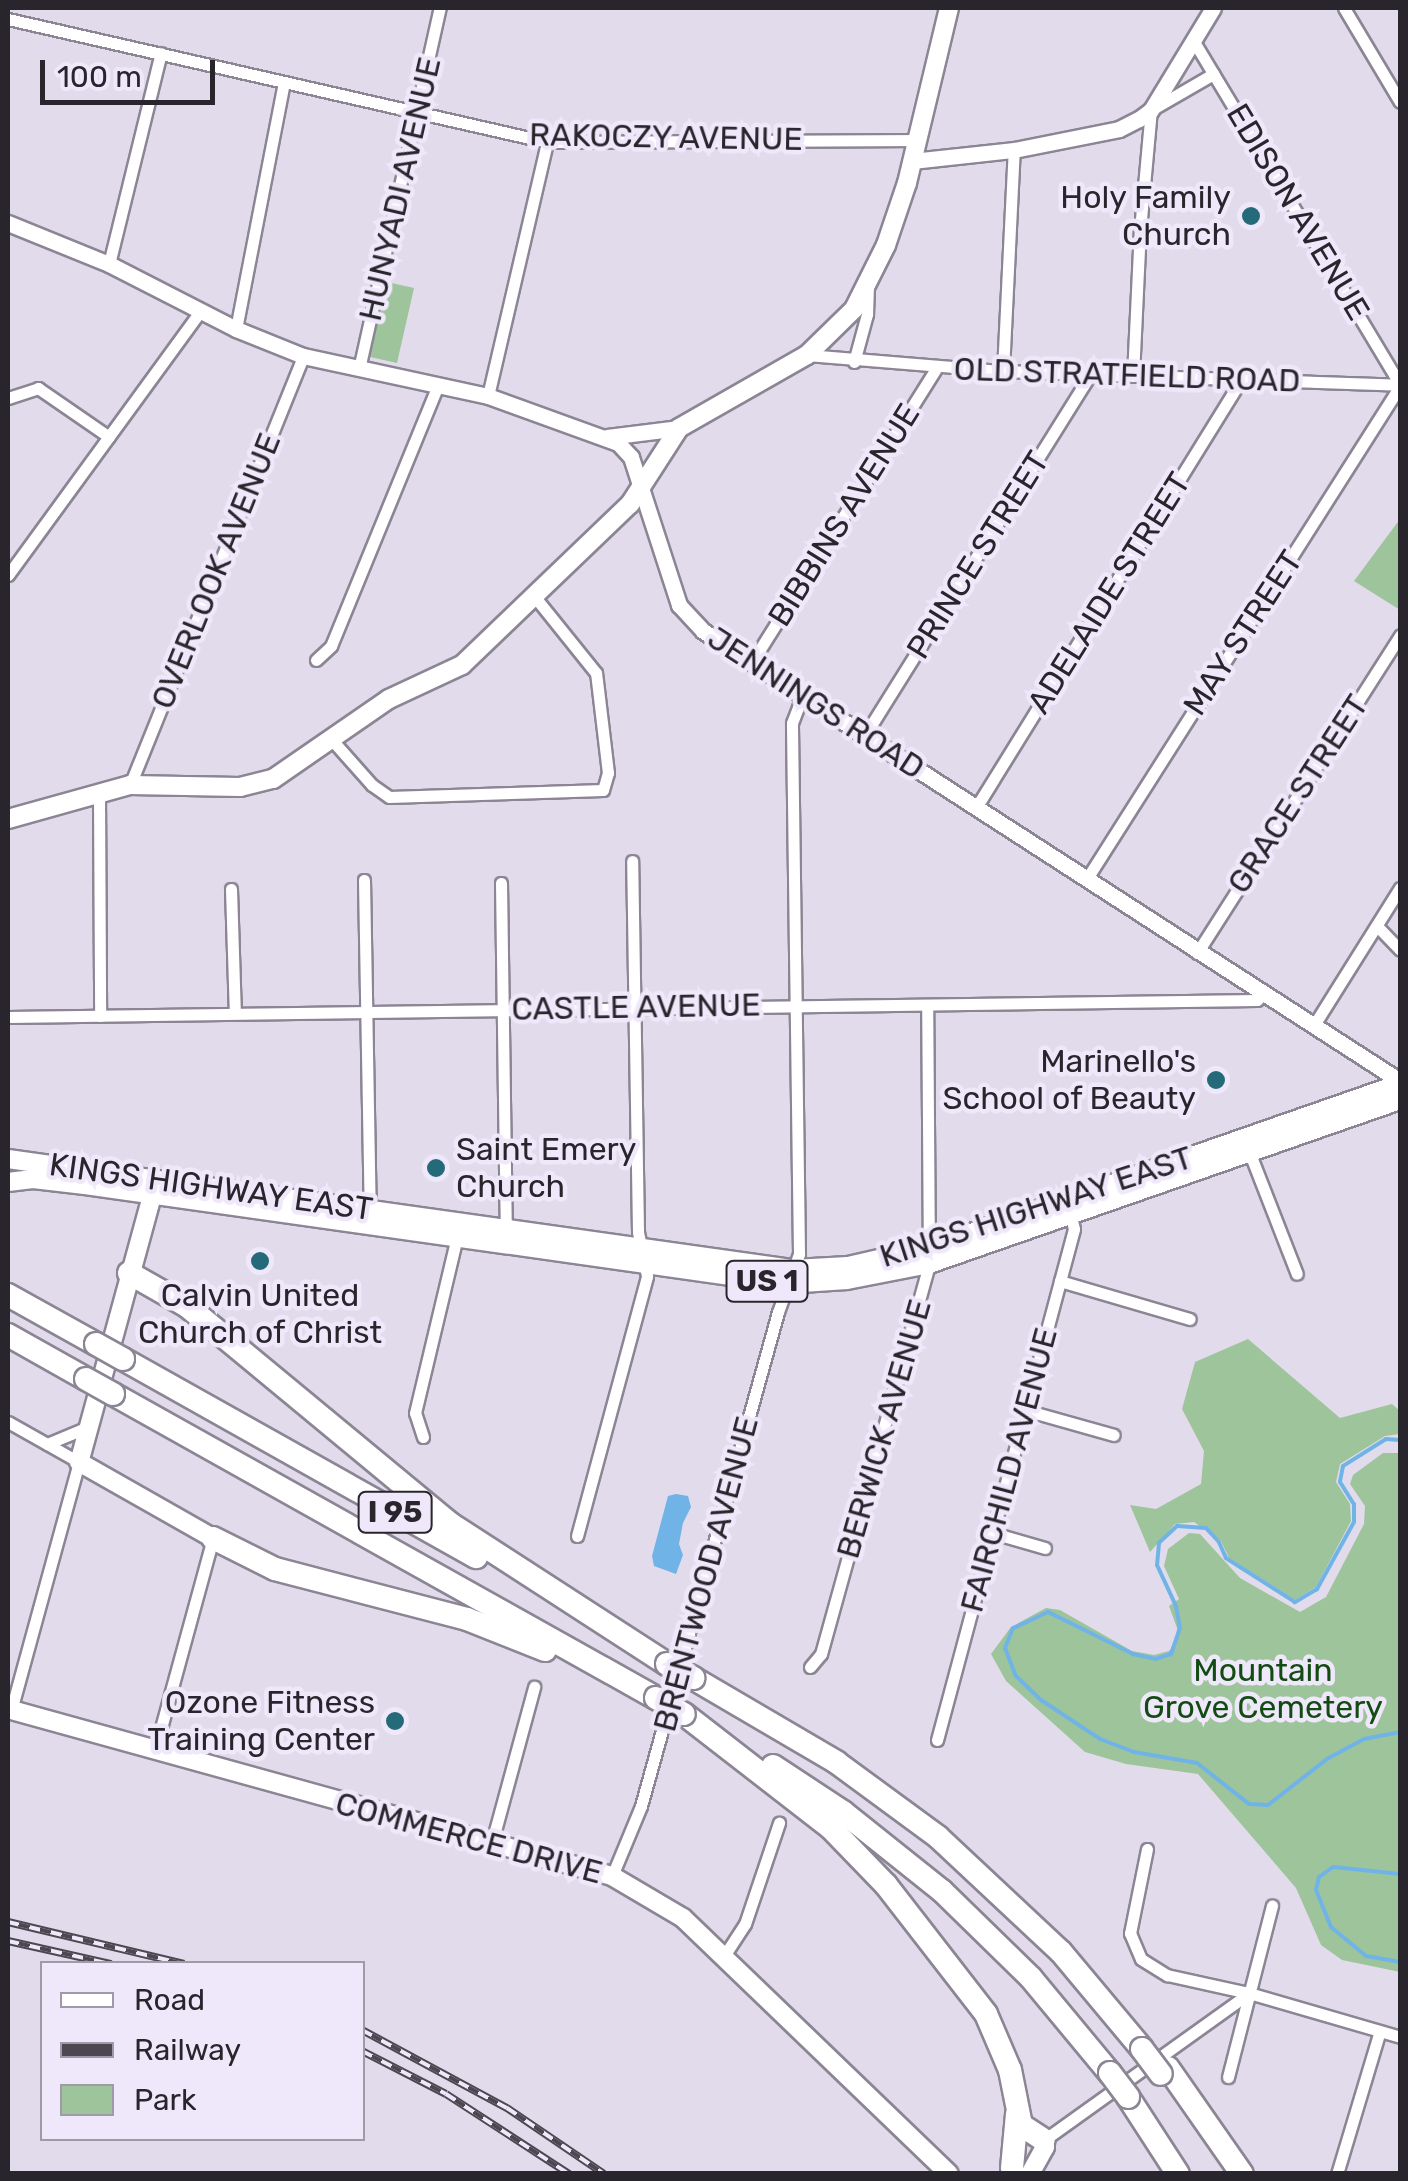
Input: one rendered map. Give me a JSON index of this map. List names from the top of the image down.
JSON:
{
  "streets": {
    "highway": ["I 95"],
    "main road": ["KINGS HIGHWAY EAST", "US 1", "COMMERCE DRIVE"],
    "street": [
      "RAKOCZY AVENUE",
      "HUNYADI AVENUE",
      "EDISON AVENUE",
      "OLD STRATFIELD ROAD",
      "BIBBINS AVENUE",
      "PRINCE STREET",
      "OVERLOOK AVENUE",
      "ADELAIDE STREET",
      "MAY STREET",
      "JENNINGS ROAD",
      "GRACE STREET",
      "CASTLE AVENUE",
      "BERWICK AVENUE",
      "FAIRCHILD AVENUE",
      "BRENTWOOD AVENUE"
    ]
  },
  "crossings": [
    ["RAKOCZY AVENUE", "HUNYADI AVENUE"],
    ["EDISON AVENUE", "OLD STRATFIELD ROAD"],
    ["EDISON AVENUE", "MAY STREET"],
    ["OLD STRATFIELD ROAD", "BIBBINS AVENUE"],
    ["OLD STRATFIELD ROAD", "PRINCE STREET"],
    ["OLD STRATFIELD ROAD", "ADELAIDE STREET"],
    ["OLD STRATFIELD ROAD", "MAY STREET"],
    ["BIBBINS AVENUE", "JENNINGS ROAD"],
    ["PRINCE STREET", "JENNINGS ROAD"],
    ["ADELAIDE STREET", "JENNINGS ROAD"],
    ["MAY STREET", "JENNINGS ROAD"],
    ["JENNINGS ROAD", "GRACE STREET"],
    ["JENNINGS ROAD", "CASTLE AVENUE"],
    ["JENNINGS ROAD", "KINGS HIGHWAY EAST"],
    ["JENNINGS ROAD", "BRENTWOOD AVENUE"],
    ["CASTLE AVENUE", "BERWICK AVENUE"],
    ["CASTLE AVENUE", "BRENTWOOD AVENUE"],
    ["KINGS HIGHWAY EAST", "BERWICK AVENUE"],
    ["KINGS HIGHWAY EAST", "FAIRCHILD AVENUE"],
    ["KINGS HIGHWAY EAST", "BRENTWOOD AVENUE"],
    ["BRENTWOOD AVENUE", "COMMERCE DRIVE"]
  ],
  "parks": ["Mountain Grove Cemetery"],
  "places": [
    "Holy Family Church",
    "Marinello's School of Beauty",
    "Saint Emery Church",
    "Calvin United Church of Christ",
    "Ozone Fitness Training Center"
  ],
  "legend": ["Road", "Railway", "Park"],
  "scale_bar": "100 m"
}
